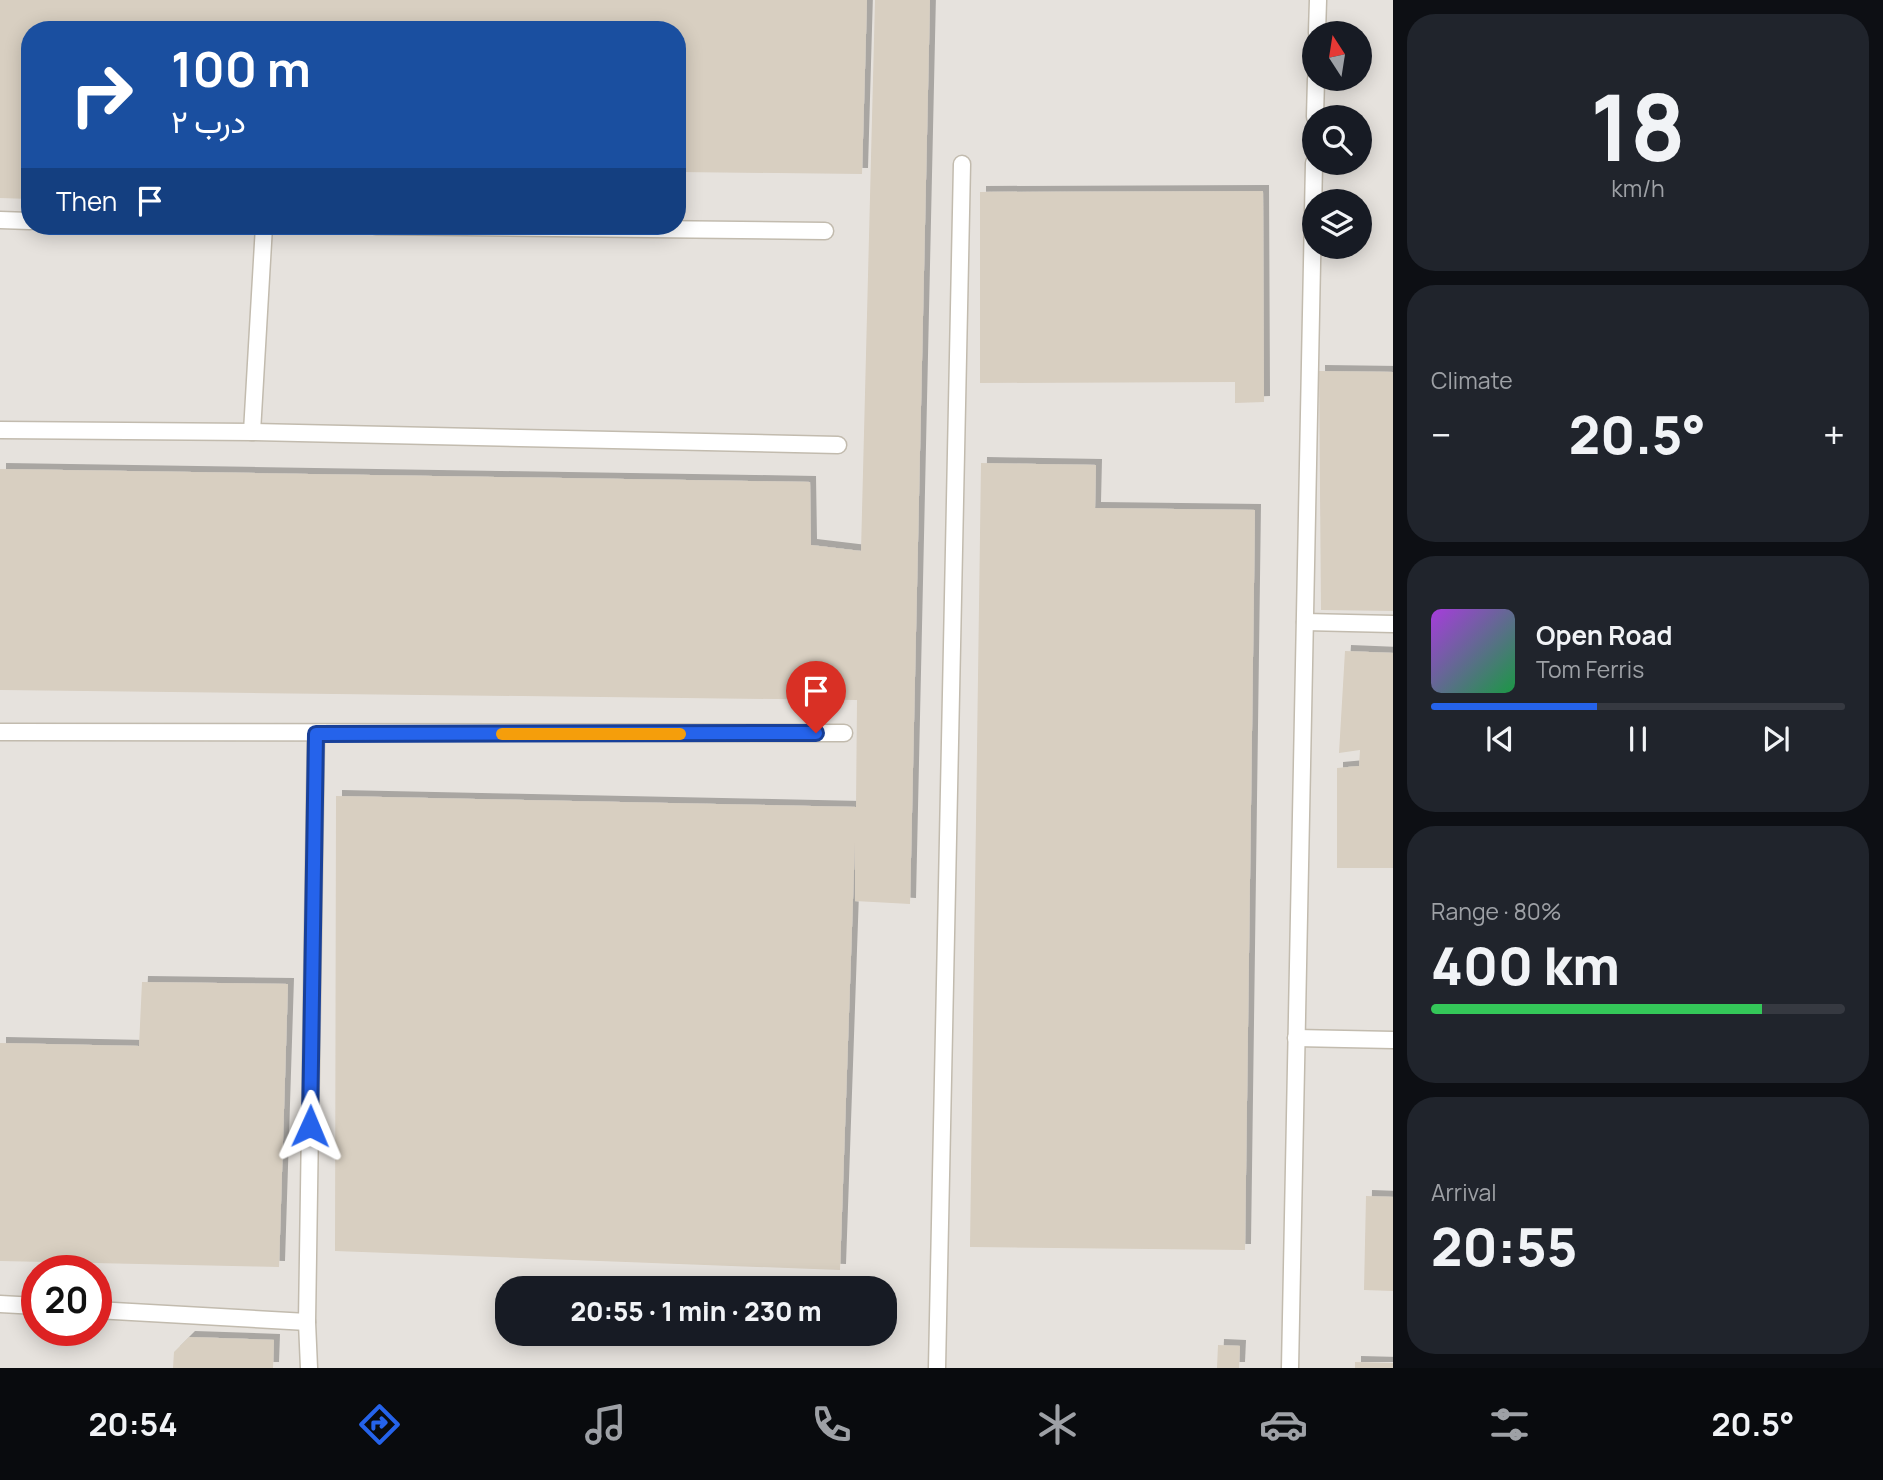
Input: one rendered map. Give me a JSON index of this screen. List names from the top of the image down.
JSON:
{
  "north": "top",
  "page": {
    "tile": [
      ["18", "km/h"],
      "Climate",
      ["Range · 80%", "400 km"],
      ["Arrival", "20:55"]
    ],
    "turn": ["100 m", "درب ۲"],
    "then": "Then",
    "heat": ["−", "20.5°", "+"],
    "song": ["Open Road", "Tom Ferris"],
    "limit": "20",
    "trip": "20:55 · 1 min · 230 m",
    "tabs": ["20:54", "20.5°"]
  }
}
